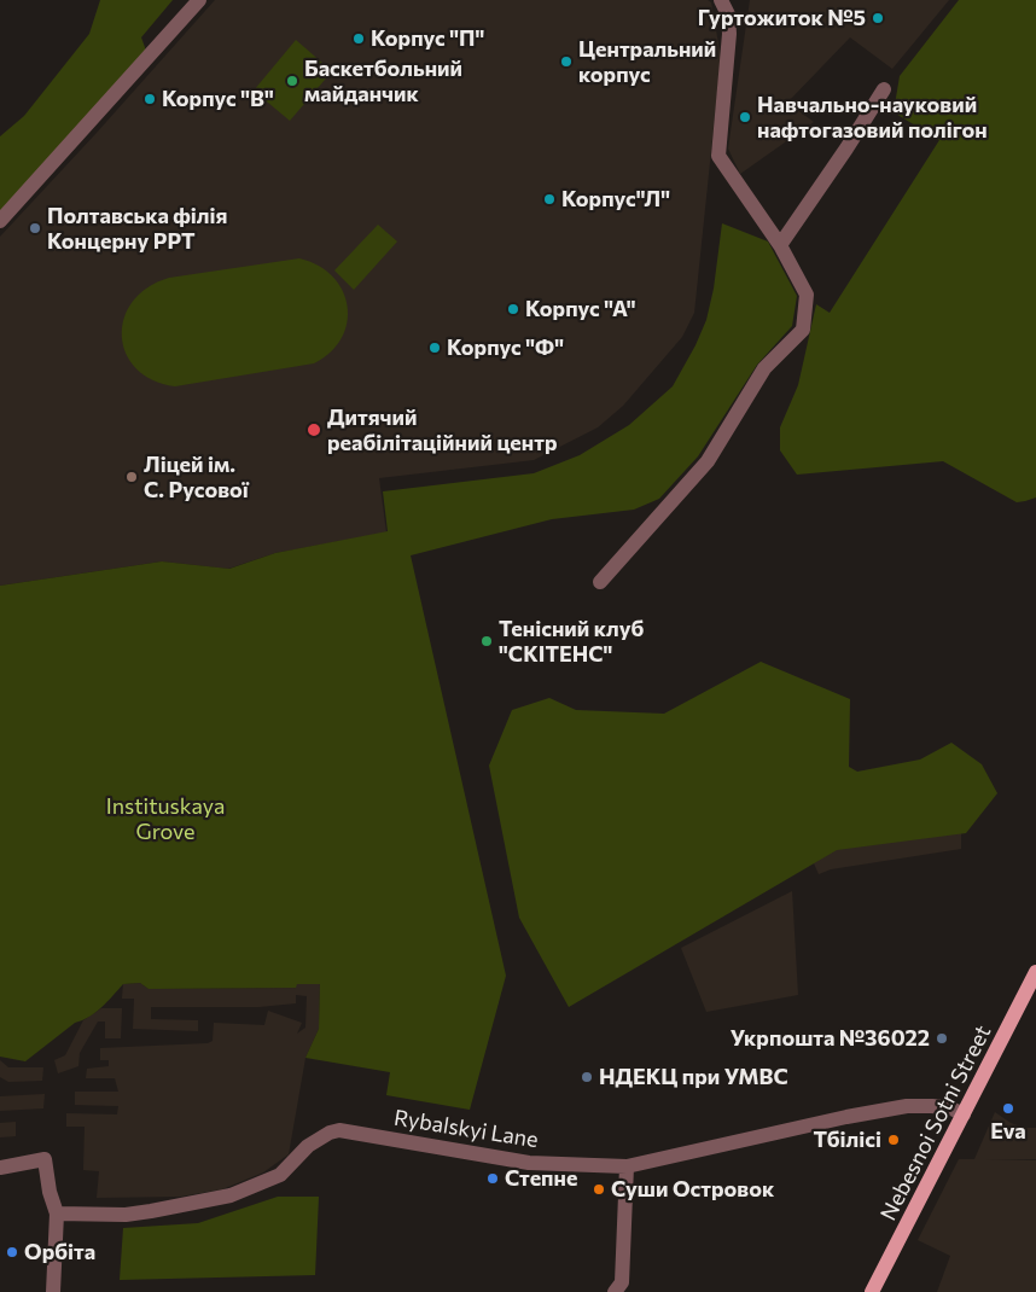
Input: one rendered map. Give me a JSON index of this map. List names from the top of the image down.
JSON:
{
  "streets": {
    "main road": ["Nebesnoi Sotni Street"],
    "street": ["Rybalskyi Lane"]
  },
  "crossings": [
    ["Nebesnoi Sotni Street", "Rybalskyi Lane"]
  ],
  "parks": ["Іnstituskaya Grove"],
  "places": [
    "Гуртожиток №5",
    "Корпус \"П\"",
    "Центральний корпус",
    "Баскетбольний майданчик",
    "Корпус \"В\"",
    "Навчально-науковий нафтогазовий полігон",
    "Корпус\"Л\"",
    "Полтавська філія Концерну РРТ",
    "Корпус \"А\"",
    "Корпус \"Ф\"",
    "Дитячий реабілітаційний центр",
    "Ліцей ім. С. Русової",
    "Тенісний клуб \"СКІТЕНС\"",
    "Укрпошта №36022",
    "НДЕКЦ при УМВС",
    "Eva",
    "Тбілісі",
    "Степне",
    "Суши Островок",
    "Орбіта"
  ]
}
